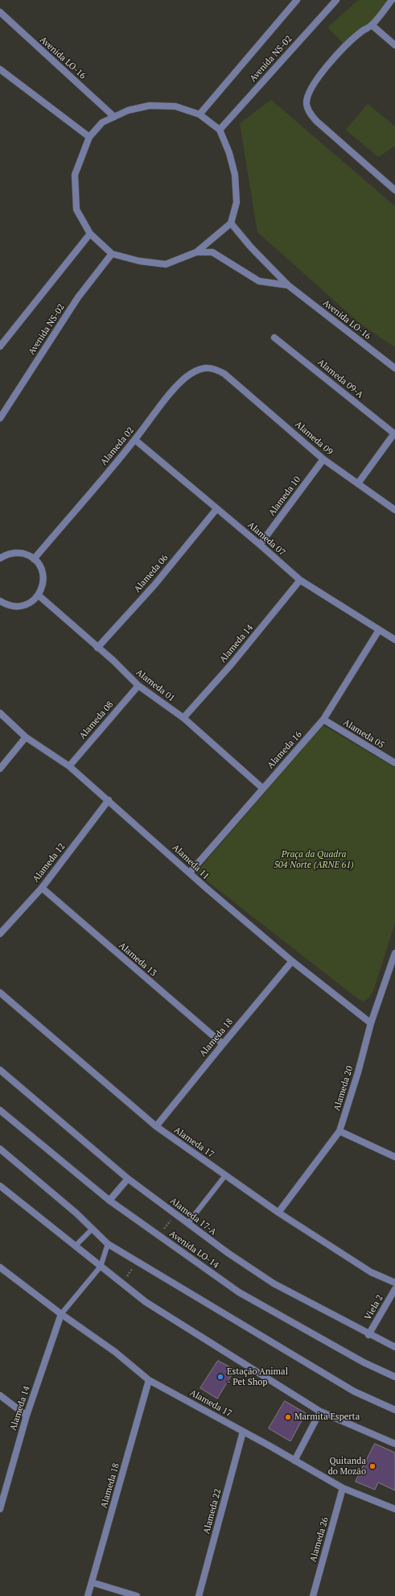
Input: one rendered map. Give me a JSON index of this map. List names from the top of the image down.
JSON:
{
  "streets": {
    "street": [
      "Avenida LO-16",
      "Avenida NS-02",
      "Alameda 09-A",
      "Alameda 09",
      "Alameda 02",
      "Alameda 10",
      "Alameda 07",
      "Alameda 06",
      "Alameda 14",
      "Alameda 01",
      "Alameda 08",
      "Alameda 05",
      "Alameda 16",
      "Alameda 11",
      "Alameda 12",
      "Alameda 13",
      "Alameda 18",
      "Alameda 20",
      "Alameda 17",
      "Alameda 17-A",
      "Avenida LO-14",
      "Viela 2",
      "Alameda 22",
      "Alameda 26"
    ]
  },
  "crossings": [
    ["Alameda 09", "Alameda 02"],
    ["Alameda 09", "Alameda 10"],
    ["Alameda 02", "Alameda 07"],
    ["Alameda 10", "Alameda 07"],
    ["Alameda 07", "Alameda 06"],
    ["Alameda 07", "Alameda 14"],
    ["Alameda 07", "Alameda 16"],
    ["Alameda 06", "Alameda 01"],
    ["Alameda 14", "Alameda 01"],
    ["Alameda 14", "Alameda 17"],
    ["Alameda 01", "Alameda 08"],
    ["Alameda 01", "Alameda 16"],
    ["Alameda 08", "Alameda 11"],
    ["Alameda 05", "Alameda 16"],
    ["Alameda 16", "Alameda 11"],
    ["Alameda 11", "Alameda 12"],
    ["Alameda 11", "Alameda 18"],
    ["Alameda 11", "Alameda 20"],
    ["Alameda 12", "Alameda 13"],
    ["Alameda 13", "Alameda 18"],
    ["Alameda 18", "Alameda 17"],
    ["Alameda 20", "Alameda 17"],
    ["Alameda 17", "Alameda 22"],
    ["Alameda 17", "Alameda 26"],
    ["Alameda 17-A", "Viela 2"]
  ],
  "parks": ["Praça da Quadra 504 Norte (ARNE 61)"],
  "places": ["Estação Animal - Pet Shop", "Marmita Esperta", "Quitanda do Mozão"]
}
